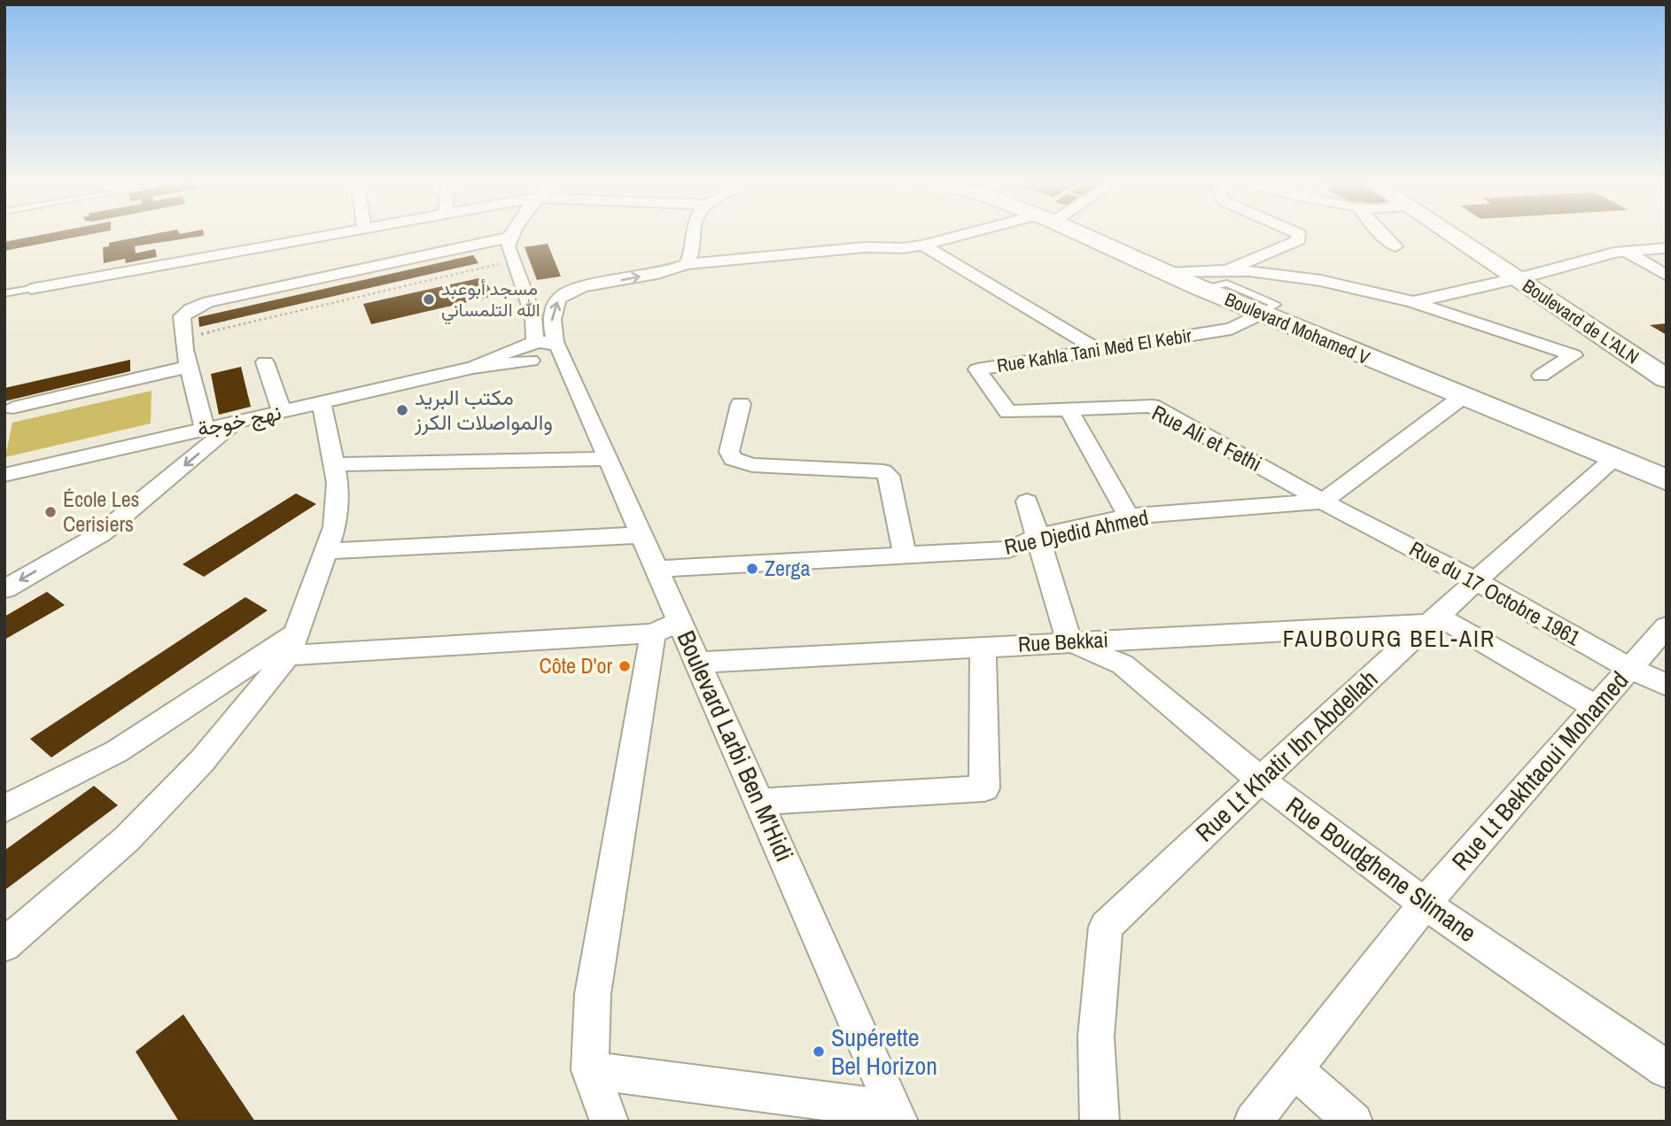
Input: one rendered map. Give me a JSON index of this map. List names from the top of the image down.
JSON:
{
  "streets": {
    "main road": ["Boulevard de L'ALN", "Boulevard Mohamed V"],
    "street": [
      "Rue Kahla Tani Med El Kebir",
      "نهج خوجة",
      "Rue Ali et Fethi",
      "Rue Djedid Ahmed",
      "Rue du 17 Octobre 1961",
      "Rue Bekkai",
      "Boulevard Larbi Ben M'Hidi",
      "Rue Lt Khatir Ibn Abdellah",
      "Rue Lt Bekhtaoui Mohamed",
      "Rue Boudghene Slimane"
    ]
  },
  "crossings": [
    ["Boulevard Mohamed V", "Rue Kahla Tani Med El Kebir"],
    ["Boulevard Mohamed V", "Rue Lt Khatir Ibn Abdellah"],
    ["Rue Kahla Tani Med El Kebir", "Rue Ali et Fethi"],
    ["Rue Ali et Fethi", "Rue Djedid Ahmed"],
    ["Rue Ali et Fethi", "Rue du 17 Octobre 1961"],
    ["Rue Djedid Ahmed", "Rue du 17 Octobre 1961"],
    ["Rue Djedid Ahmed", "Boulevard Larbi Ben M'Hidi"],
    ["Rue du 17 Octobre 1961", "Rue Lt Khatir Ibn Abdellah"],
    ["Rue du 17 Octobre 1961", "Rue Lt Bekhtaoui Mohamed"],
    ["Rue Bekkai", "Boulevard Larbi Ben M'Hidi"],
    ["Rue Bekkai", "Rue Lt Khatir Ibn Abdellah"],
    ["Rue Bekkai", "Rue Boudghene Slimane"],
    ["Rue Lt Khatir Ibn Abdellah", "Rue Boudghene Slimane"],
    ["Rue Lt Bekhtaoui Mohamed", "Rue Boudghene Slimane"]
  ],
  "districts": ["FAUBOURG BEL-AIR"],
  "places": [
    "مسجد أبوعبد الله التلمساني",
    "مكتب البريد والمواصلات الكرز",
    "École Les Cerisiers",
    "Zerga",
    "Côte D'or",
    "Supérette Bel Horizon"
  ]
}
